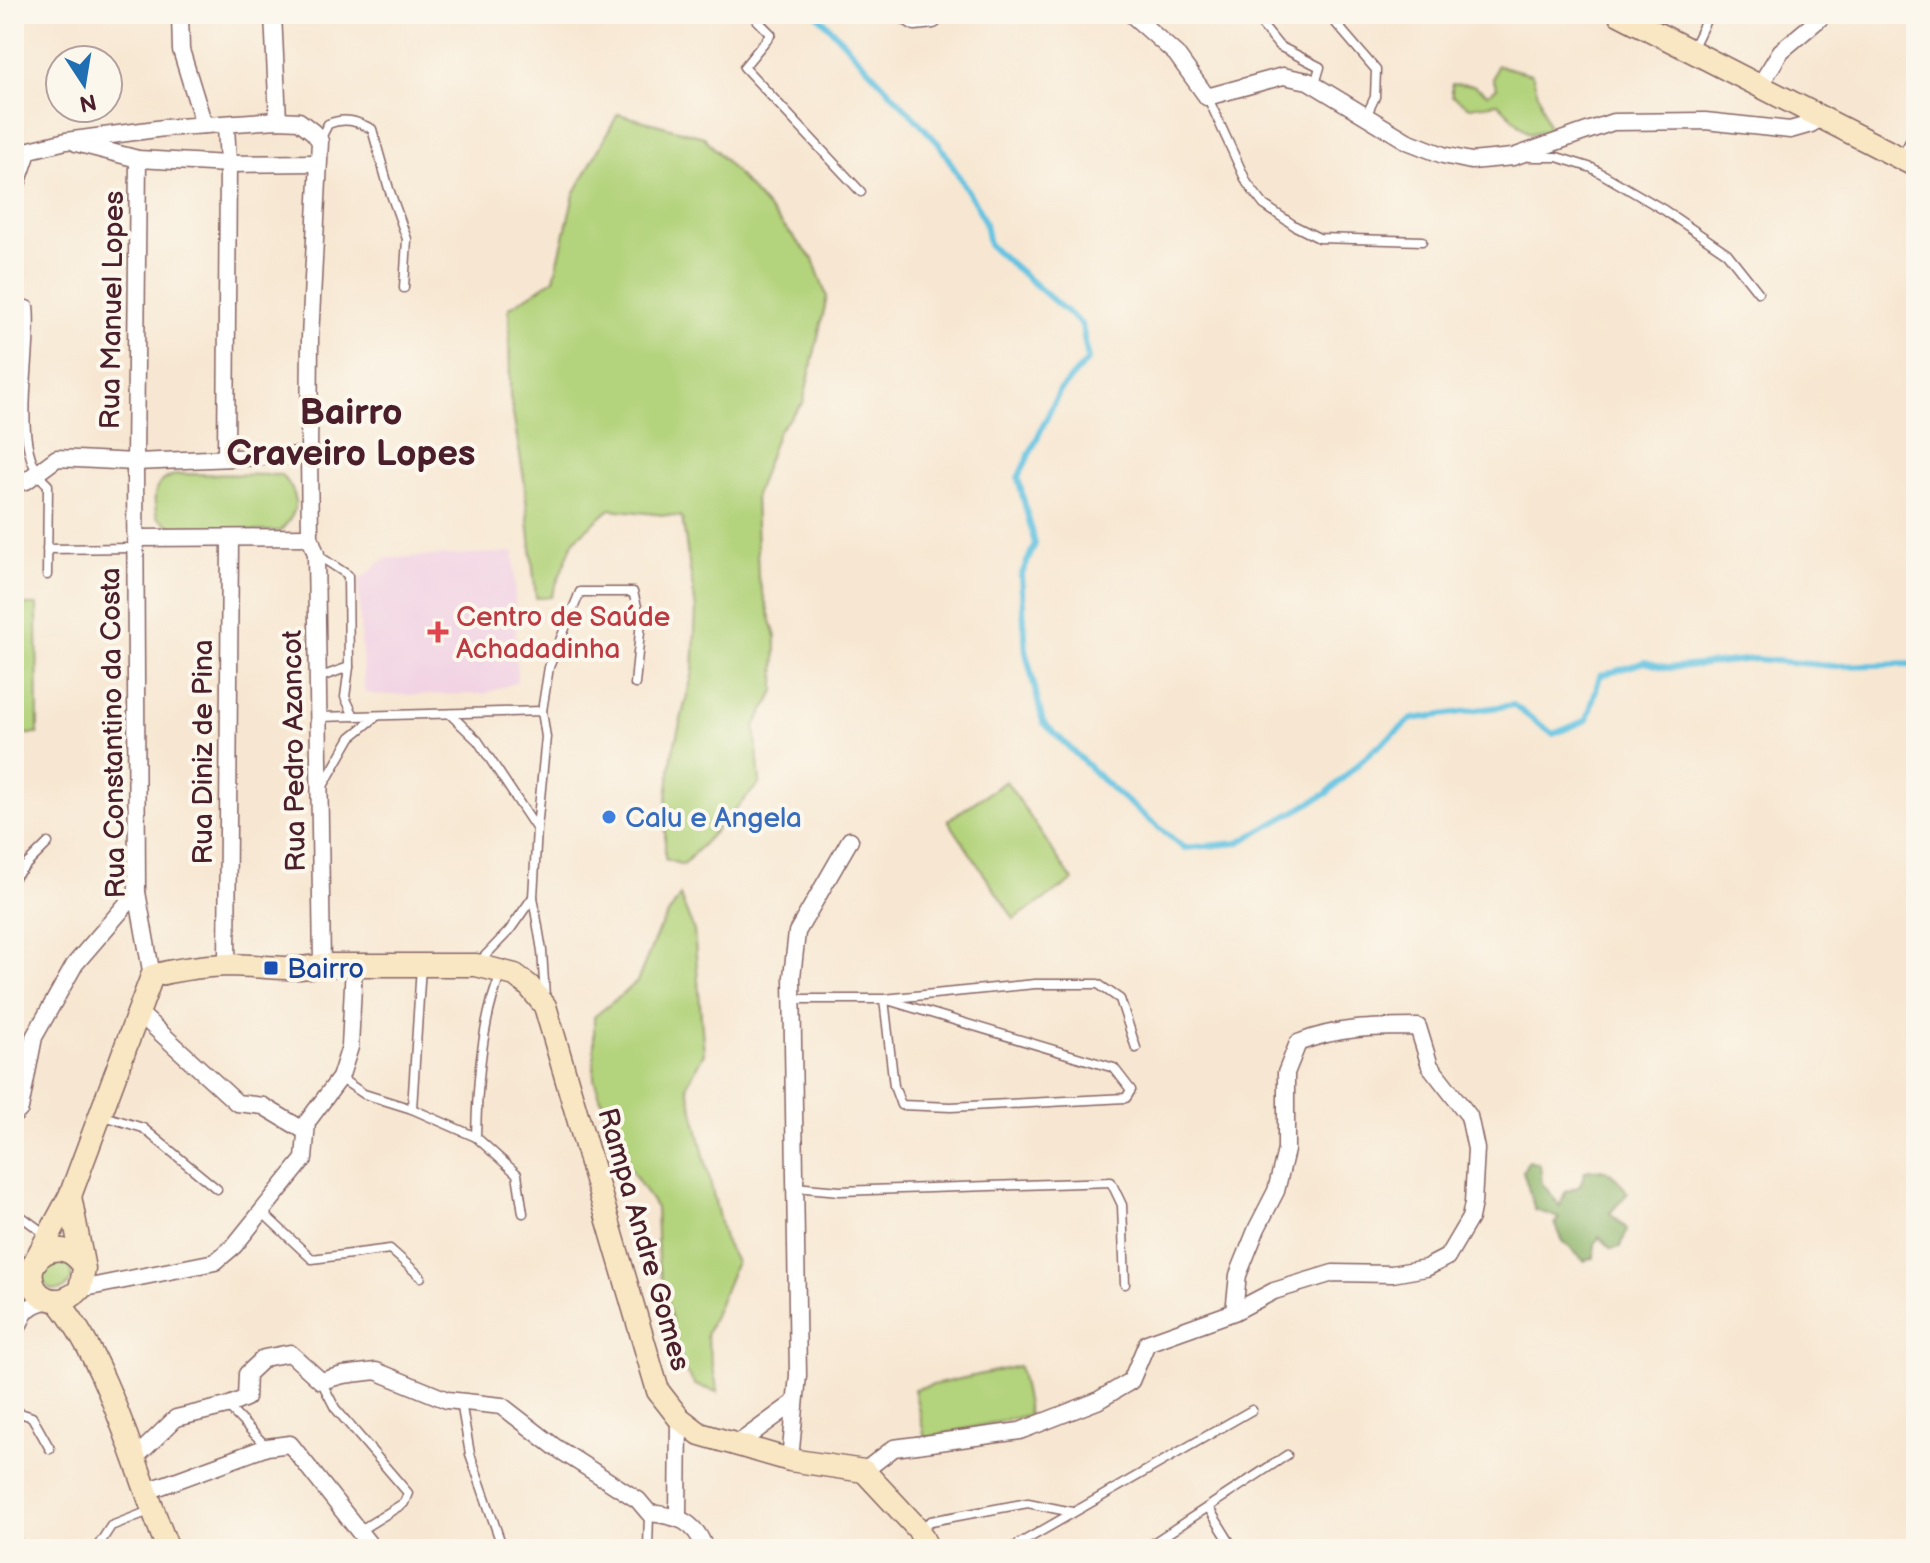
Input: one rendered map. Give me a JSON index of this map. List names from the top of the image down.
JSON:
{
  "streets": {
    "street": [
      "Rua Manuel Lopes",
      "Rua Constantino da Costa",
      "Rua Pedro Azancot",
      "Rua Diniz de Pina",
      "Rampa Andre Gomes"
    ]
  },
  "crossings": [
    ["Rua Manuel Lopes", "Rua Constantino da Costa"],
    ["Rua Pedro Azancot", "Rampa Andre Gomes"]
  ],
  "districts": ["Bairro Craveiro Lopes"],
  "places": {
    "health": ["Centro de Saúde Achadadinha"],
    "other": ["Calu e Angela"],
    "transit": ["Bairro"]
  },
  "north": "bottom"
}
